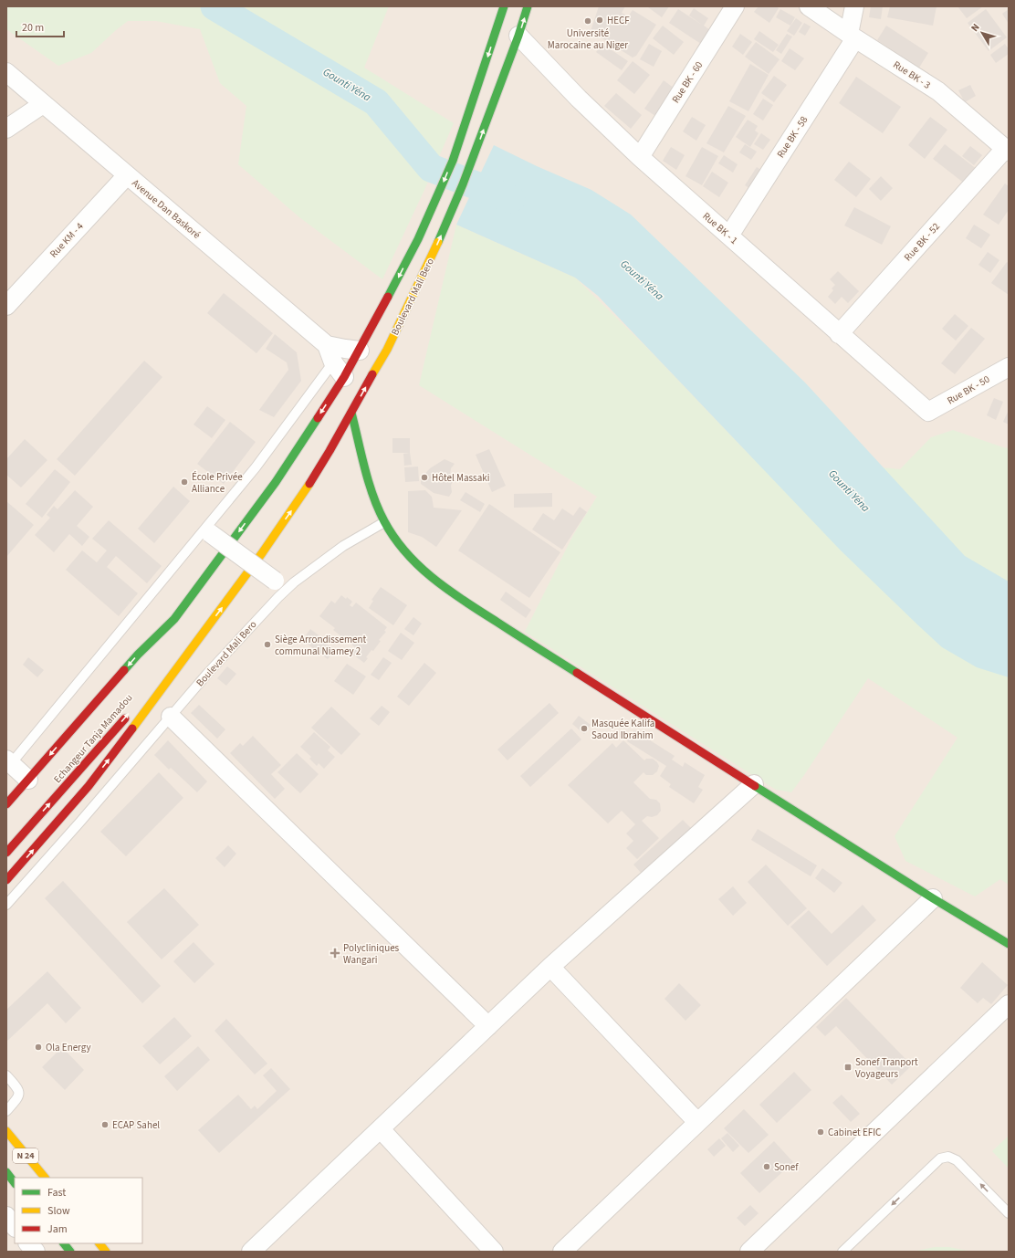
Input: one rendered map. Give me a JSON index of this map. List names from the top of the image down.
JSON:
{
  "streets": {
    "main road": ["Boulevard Mali Bero", "Echangeur Tanja Mamadou", "N 24"],
    "street": [
      "Rue BK - 3",
      "Rue BK - 60",
      "Rue BK - 58",
      "Avenue Dan Baskoré",
      "Rue BK - 1",
      "Rue KM - 4",
      "Rue BK - 52",
      "Rue BK - 50"
    ]
  },
  "crossings": [
    ["Rue BK - 3", "Rue BK - 58"],
    ["Rue BK - 3", "Rue BK - 52"],
    ["Rue BK - 60", "Rue BK - 1"],
    ["Rue BK - 58", "Rue BK - 1"],
    ["Avenue Dan Baskoré", "Rue KM - 4"],
    ["Avenue Dan Baskoré", "Boulevard Mali Bero"],
    ["Rue BK - 1", "Rue BK - 52"],
    ["Rue BK - 1", "Boulevard Mali Bero"],
    ["Rue BK - 1", "Rue BK - 50"],
    ["Boulevard Mali Bero", "Echangeur Tanja Mamadou"]
  ],
  "one_way": ["Echangeur Tanja Mamadou"],
  "water": ["Gounti Yéna"],
  "places": {
    "other": [
      "HECF",
      "Université Marocaine au Niger",
      "Hôtel Massaki",
      "École Privée Alliance",
      "Siège Arrondissement communal Niamey 2",
      "Masquée Kalifa Saoud Ibrahim",
      "Ola Energy",
      "ECAP Sahel",
      "Cabinet EFIC",
      "Sonef"
    ],
    "health": ["Polycliniques Wangari"],
    "transit": ["Sonef Tranport Voyageurs"]
  },
  "legend": ["Fast", "Slow", "Jam"],
  "scale_bar": "20 m",
  "north": "top left"
}
